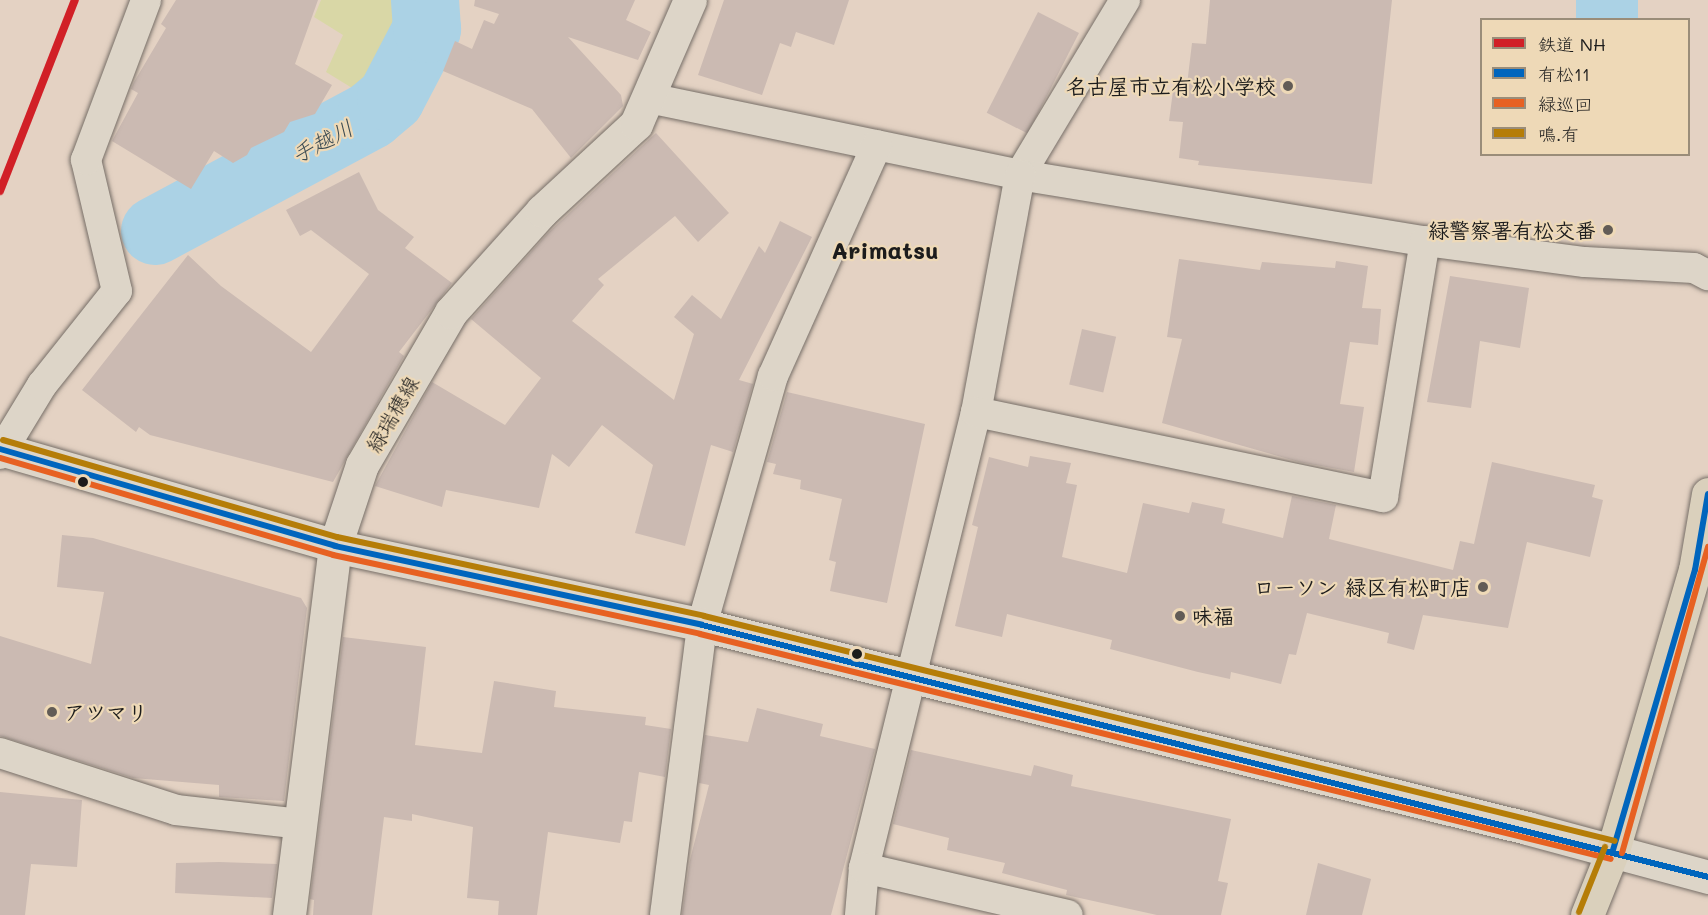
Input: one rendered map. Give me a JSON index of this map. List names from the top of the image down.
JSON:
{
  "streets": {
    "main road": ["緑瑞穂線"]
  },
  "districts": ["Arimatsu"],
  "water": ["手越川"],
  "places": [
    "名古屋市立有松小学校",
    "緑警察署有松交番",
    "ローソン 緑区有松町店",
    "味福",
    "アツマリ"
  ],
  "lines": [
    "rail line NH",
    "transit line 鳴.有",
    "transit line 有松11",
    "transit line 緑巡回"
  ],
  "legend": [
    "鉄道 NH",
    "有松11",
    "緑巡回",
    "鳴.有"
  ]
}
